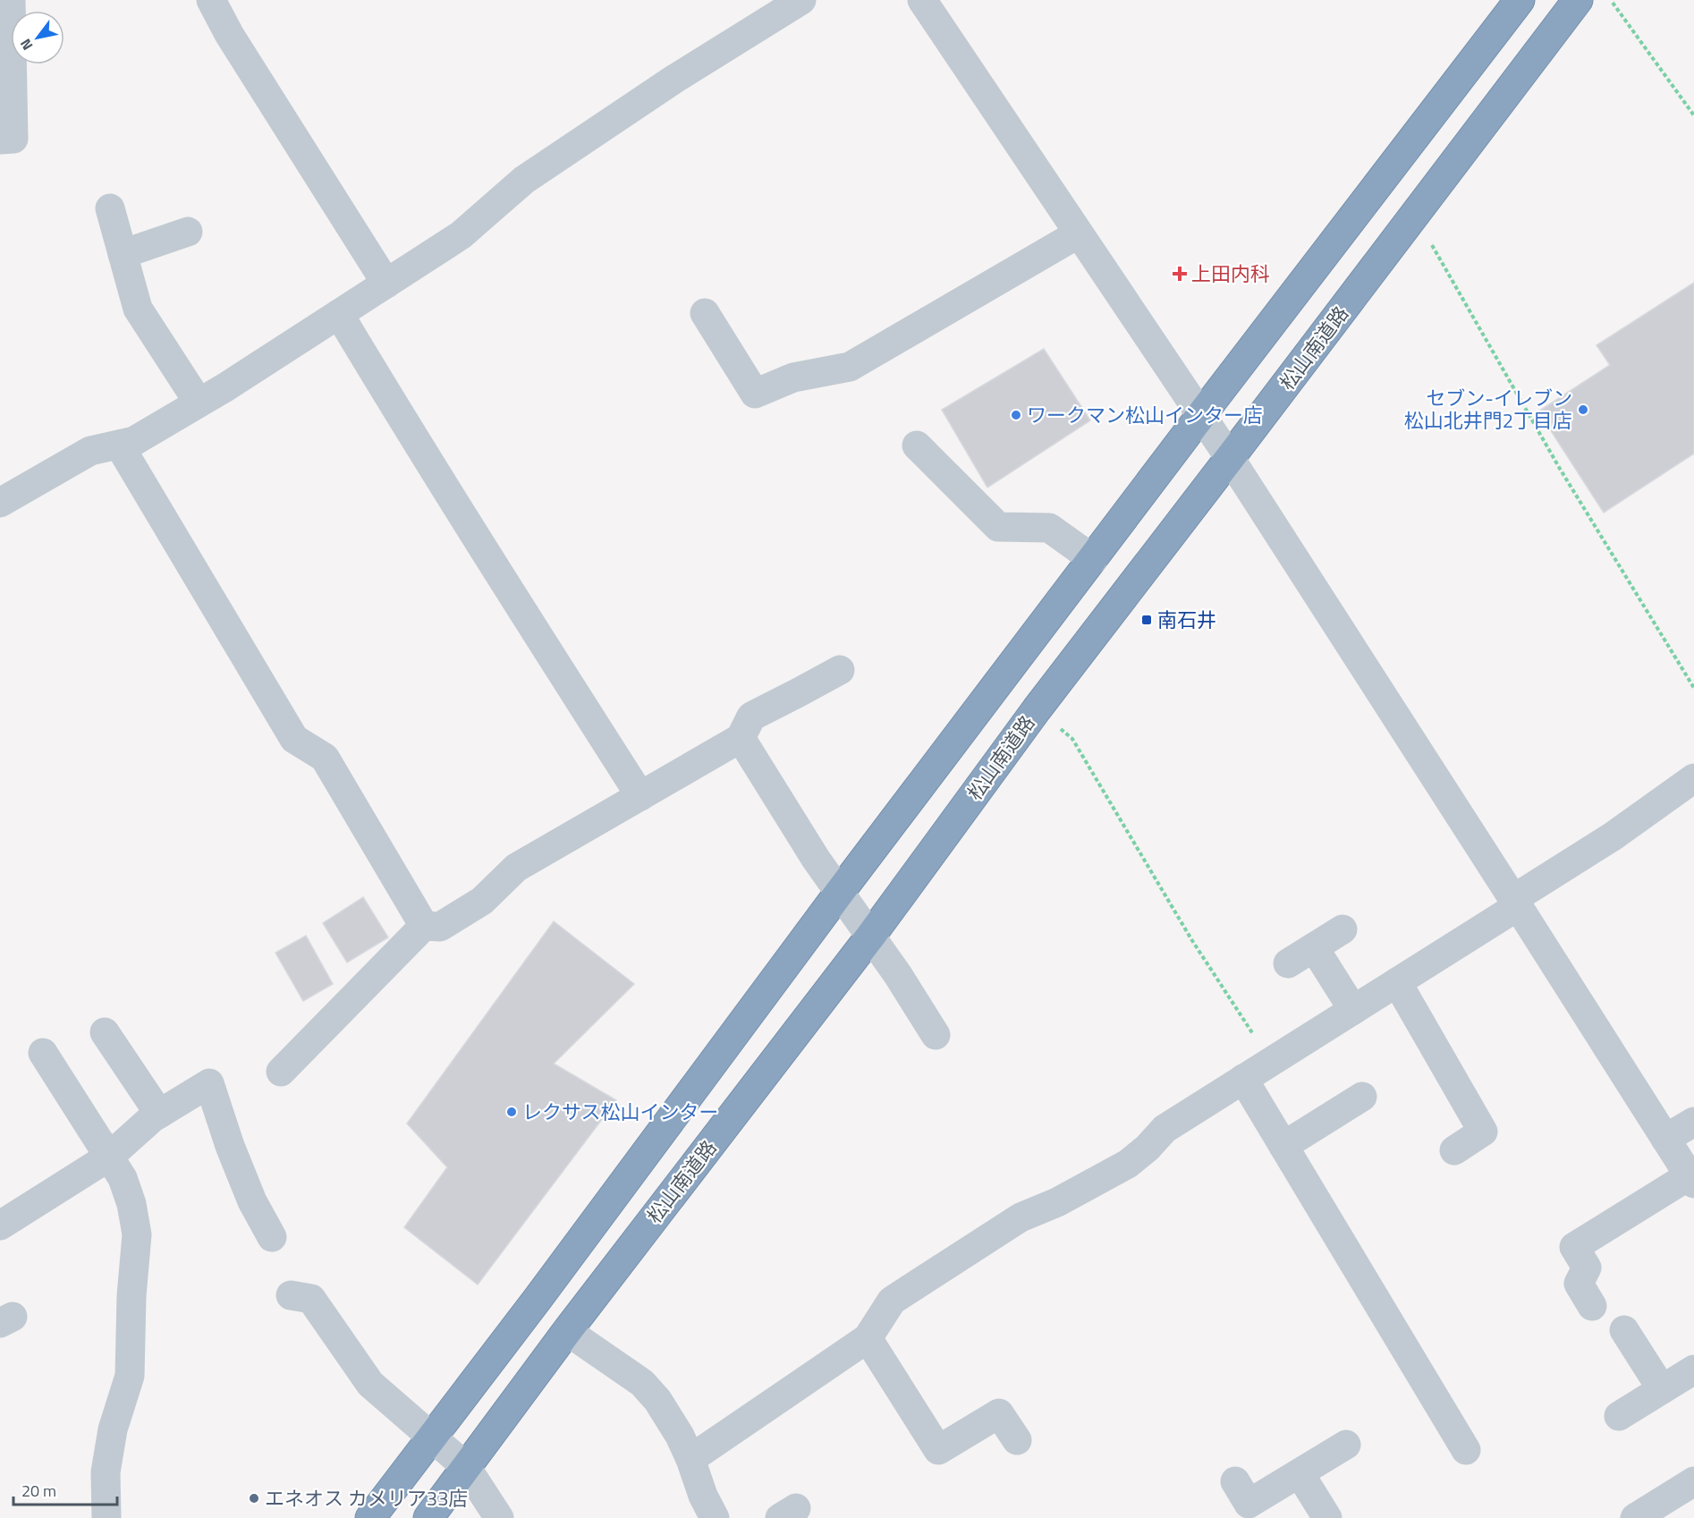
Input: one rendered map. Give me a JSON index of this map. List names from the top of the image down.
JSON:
{
  "streets": {
    "highway": ["松山南道路"]
  },
  "places": {
    "health": ["上田内科"],
    "other": [
      "セブン-イレブン 松山北井門2丁目店",
      "ワークマン松山インター店",
      "レクサス松山インター",
      "エネオス カメリア33店"
    ],
    "transit": ["南石井"]
  },
  "scale_bar": "20 m",
  "north": "bottom left"
}
